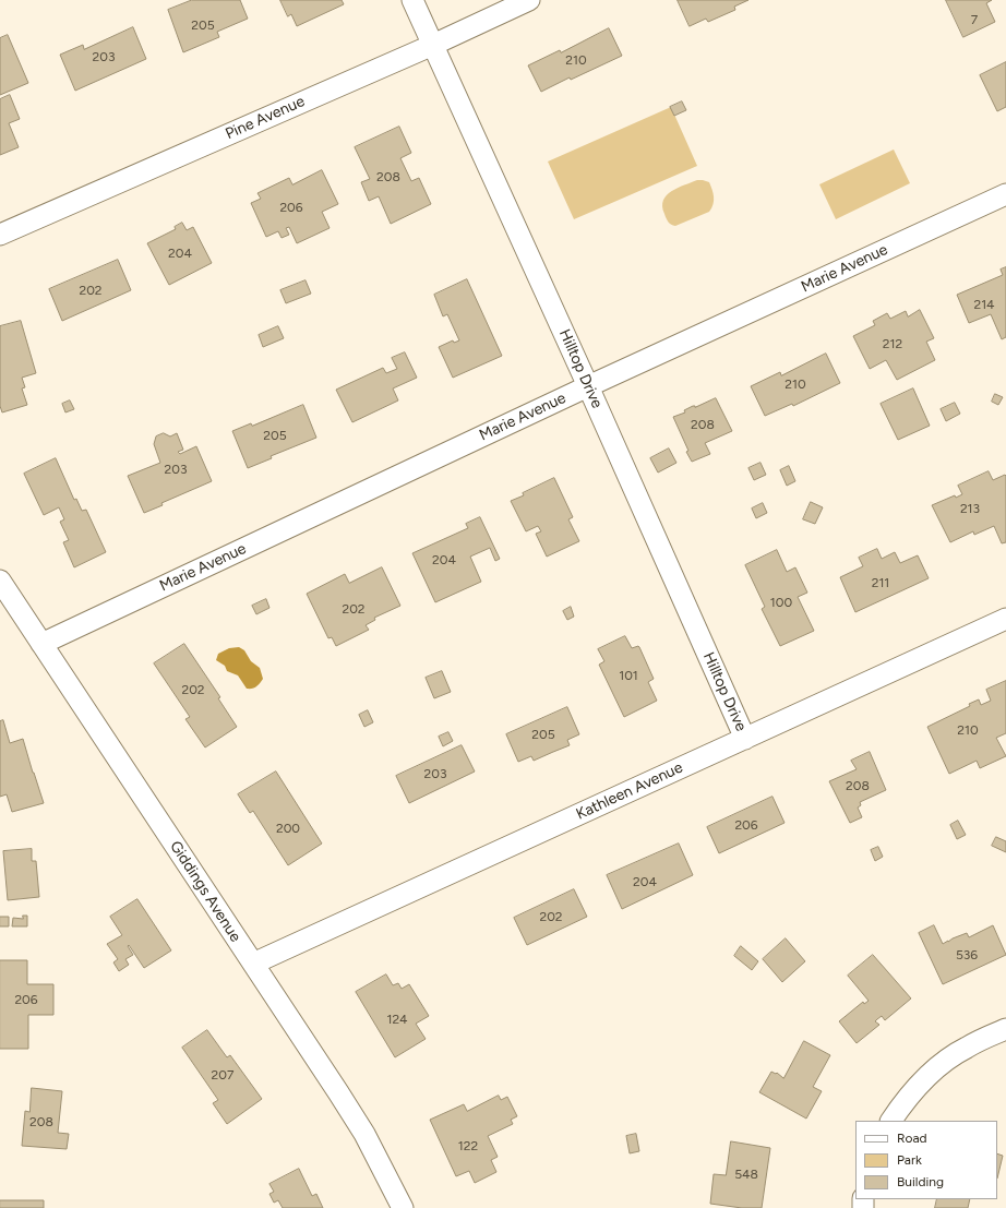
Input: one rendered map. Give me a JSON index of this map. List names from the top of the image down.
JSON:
{
  "streets": {
    "street": [
      "Pine Avenue",
      "Marie Avenue",
      "Hilltop Drive",
      "Kathleen Avenue",
      "Giddings Avenue"
    ]
  },
  "crossings": [
    ["Pine Avenue", "Hilltop Drive"],
    ["Marie Avenue", "Hilltop Drive"],
    ["Marie Avenue", "Giddings Avenue"],
    ["Hilltop Drive", "Kathleen Avenue"],
    ["Kathleen Avenue", "Giddings Avenue"]
  ],
  "house_numbers": [
    "7",
    "205",
    "203",
    "210",
    "208",
    "206",
    "204",
    "202",
    "214",
    "212",
    "210",
    "208",
    "205",
    "203",
    "213",
    "204",
    "211",
    "100",
    "202",
    "101",
    "202",
    "210",
    "205",
    "203",
    "208",
    "206",
    "200",
    "204",
    "202",
    "536",
    "206",
    "124",
    "207",
    "208",
    "122",
    "548"
  ],
  "legend": ["Road", "Park", "Building"]
}
